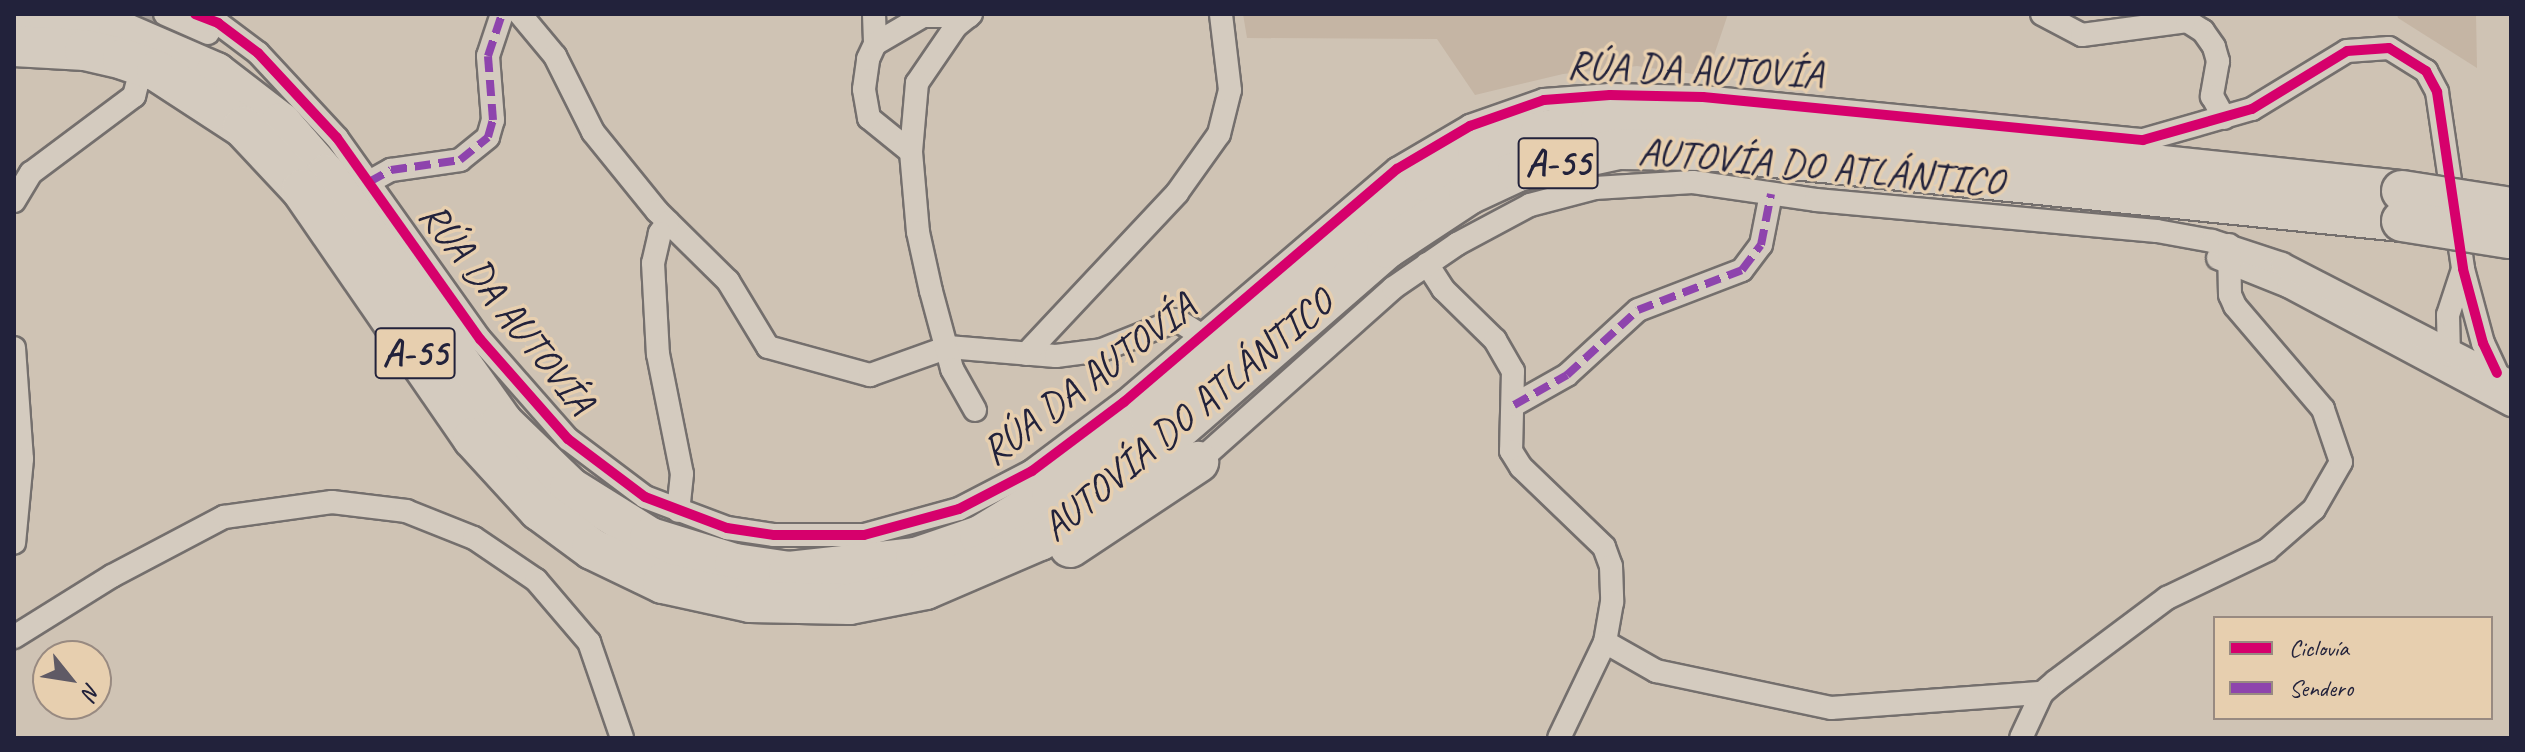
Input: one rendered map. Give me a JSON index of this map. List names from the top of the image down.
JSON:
{
  "streets": {
    "highway": ["A-55", "AUTOVÍA DO ATLÁNTICO"],
    "street": ["RÚA DA AUTOVÍA"]
  },
  "legend": ["Ciclovía", "Sendero"],
  "north": "bottom right"
}
